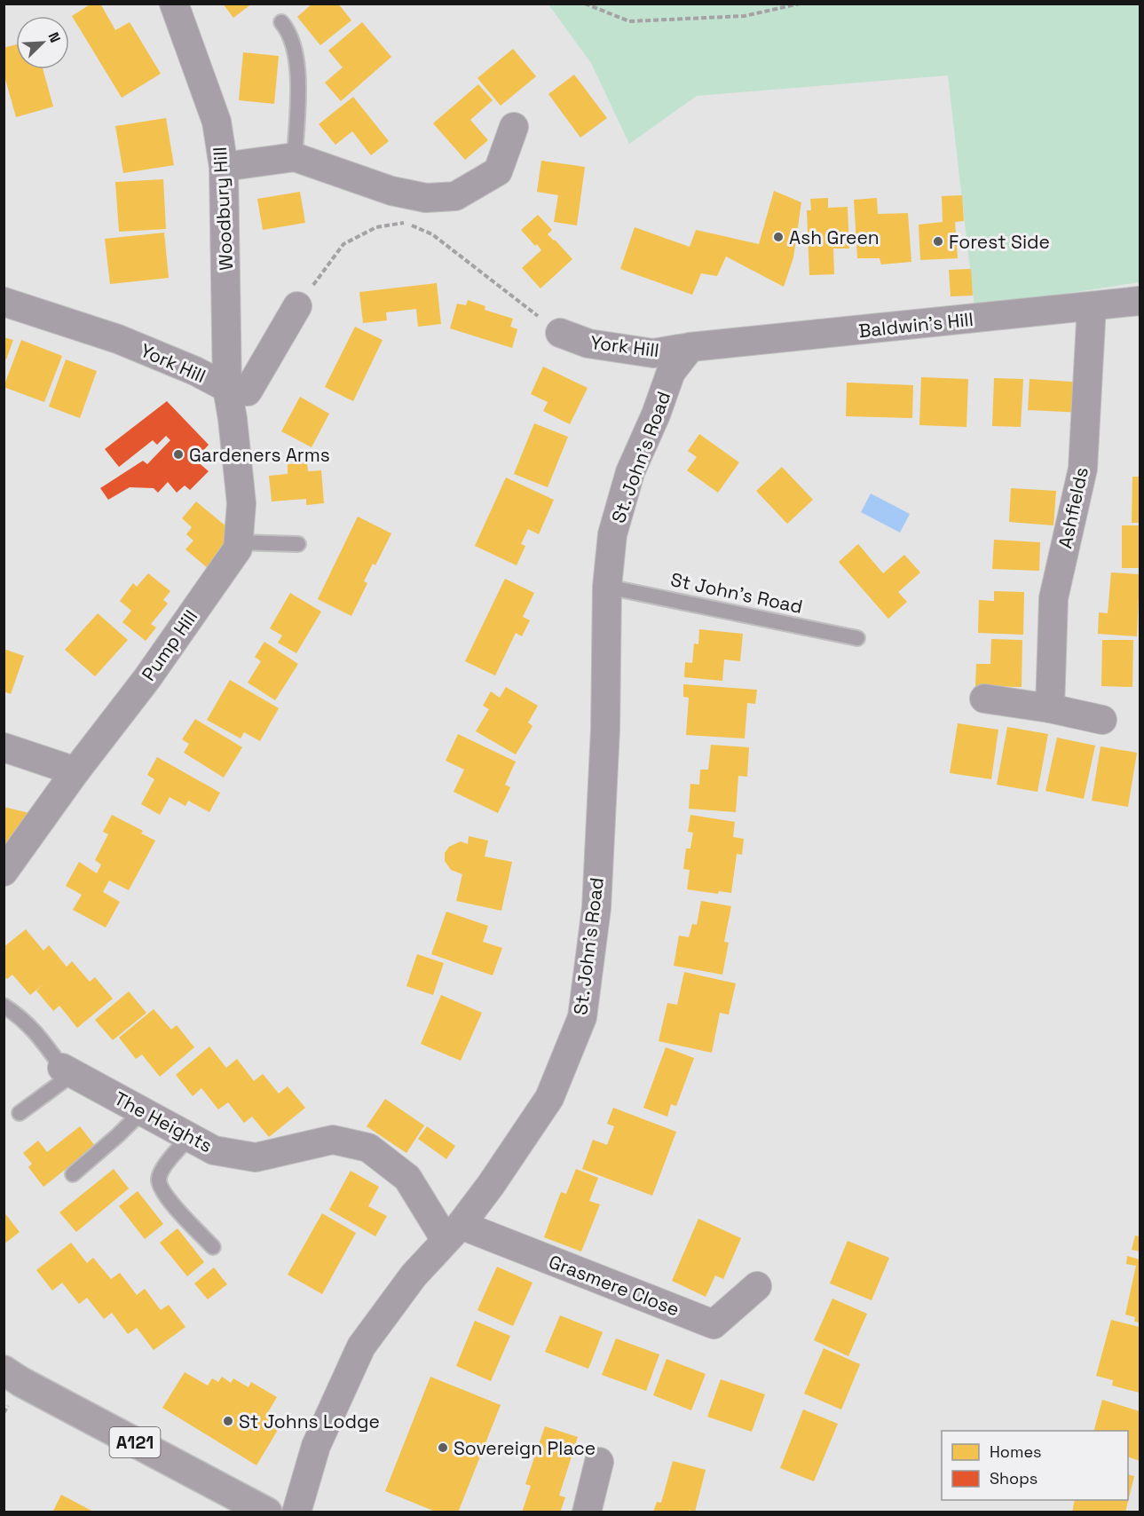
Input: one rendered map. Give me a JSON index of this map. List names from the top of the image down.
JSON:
{
  "streets": {
    "main road": ["A121"],
    "street": [
      "Woodbury Hill",
      "Baldwin's Hill",
      "York Hill",
      "St. John's Road",
      "Ashfields",
      "Pump Hill",
      "The Heights",
      "Grasmere Close"
    ],
    "lane": ["St John's Road"]
  },
  "crossings": [
    ["Woodbury Hill", "York Hill"],
    ["Woodbury Hill", "Pump Hill"],
    ["Baldwin's Hill", "York Hill"],
    ["Baldwin's Hill", "St. John's Road"],
    ["Baldwin's Hill", "Ashfields"],
    ["York Hill", "St. John's Road"],
    ["York Hill", "Pump Hill"],
    ["St. John's Road", "St John's Road"],
    ["St. John's Road", "The Heights"],
    ["St. John's Road", "Grasmere Close"],
    ["The Heights", "Grasmere Close"]
  ],
  "places": [
    "Ash Green",
    "Forest Side",
    "Gardeners Arms",
    "St Johns Lodge",
    "Sovereign Place"
  ],
  "legend": ["Homes", "Shops"],
  "north": "top right"
}
